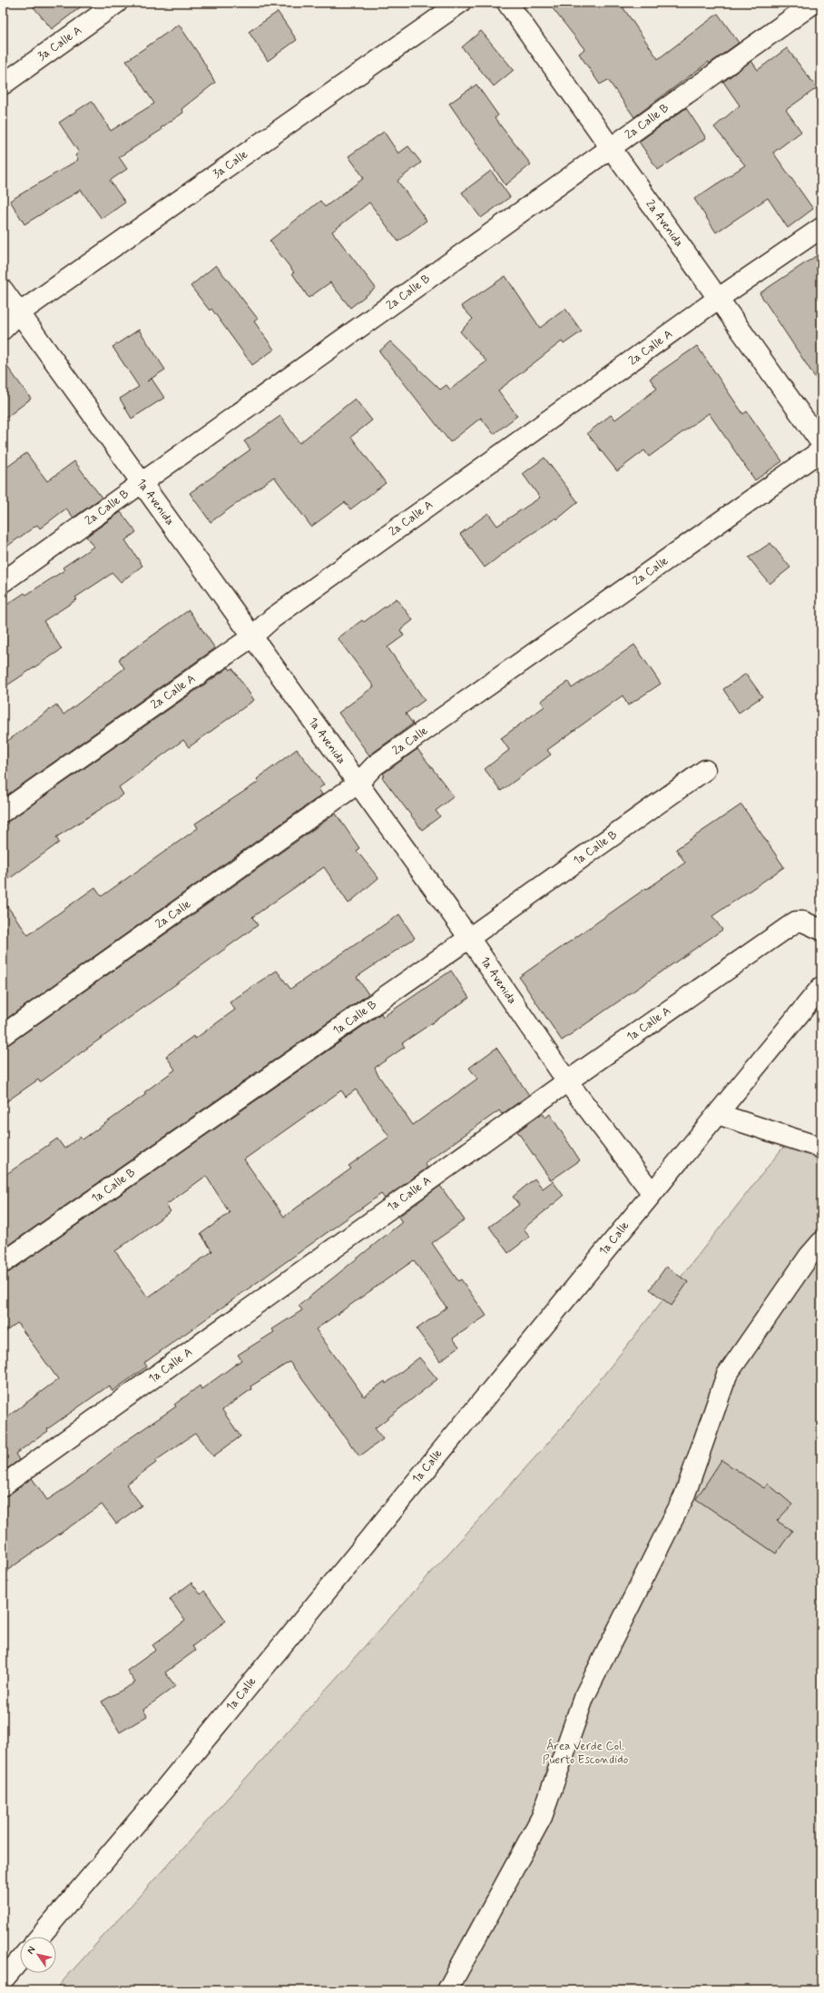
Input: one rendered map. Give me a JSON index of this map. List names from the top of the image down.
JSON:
{
  "streets": {
    "street": [
      "3a Calle A",
      "2a Calle B",
      "3a Calle",
      "2a Avenida",
      "2a Calle A",
      "1a Avenida",
      "2a Calle",
      "1a Calle B",
      "1a Calle A",
      "1a Calle"
    ]
  },
  "crossings": [
    ["2a Calle B", "2a Avenida"],
    ["2a Calle B", "1a Avenida"],
    ["3a Calle", "1a Avenida"],
    ["2a Avenida", "2a Calle A"],
    ["2a Calle A", "1a Avenida"],
    ["1a Avenida", "2a Calle"],
    ["1a Avenida", "1a Calle B"],
    ["1a Avenida", "1a Calle A"],
    ["1a Avenida", "1a Calle"]
  ],
  "parks": ["Área Verde Col. Puerto Escondido"],
  "north": "top left"
}
